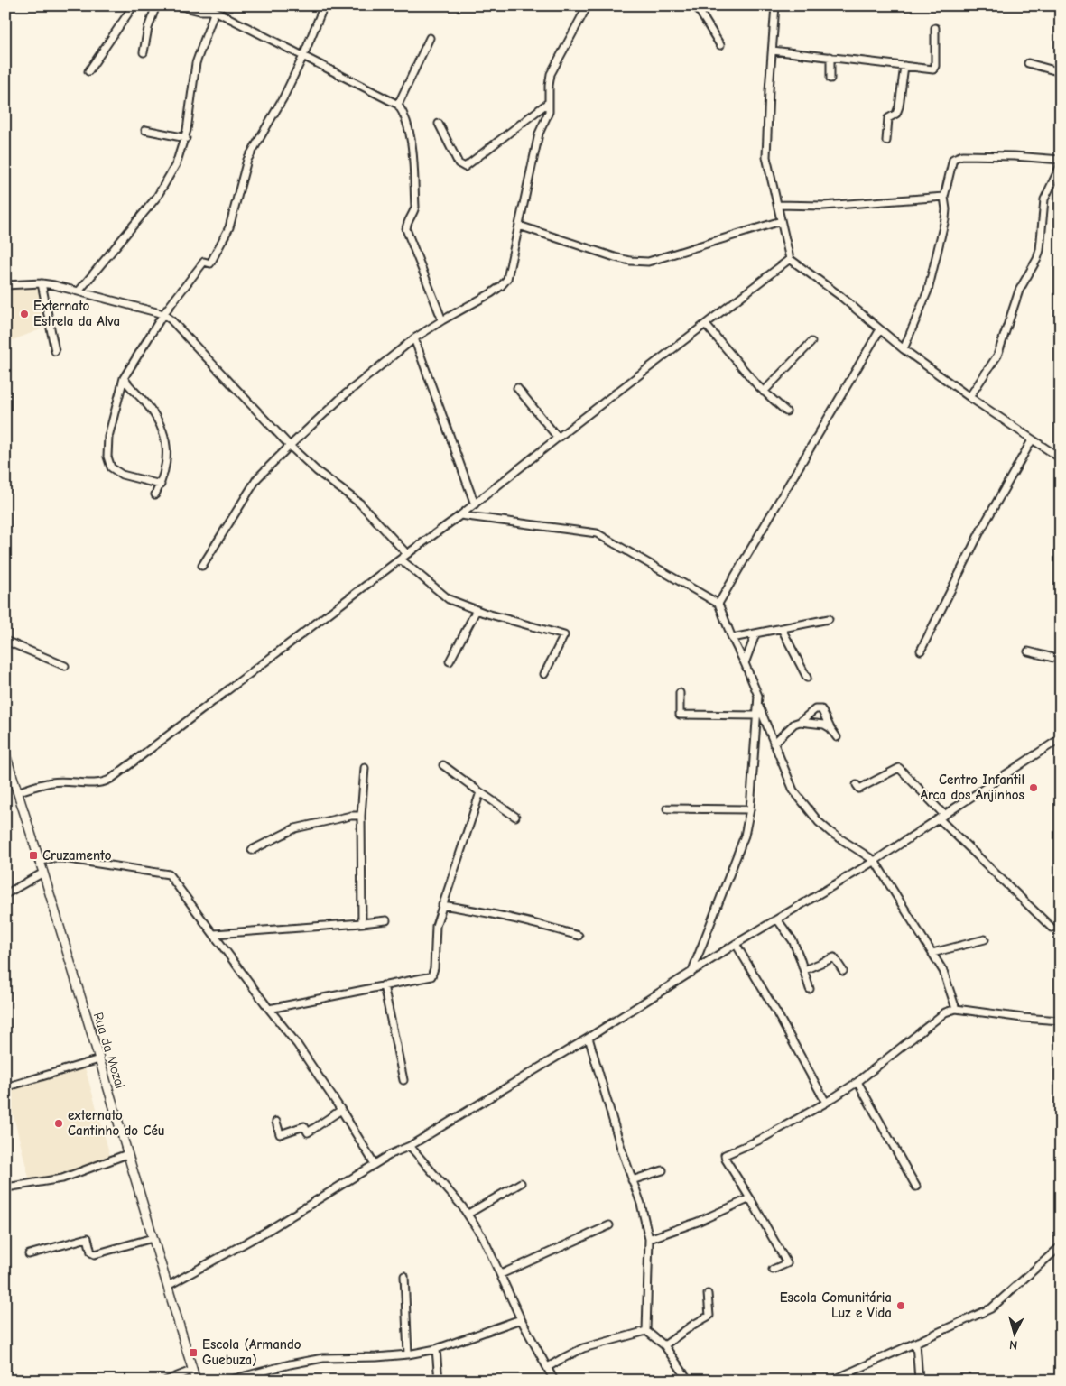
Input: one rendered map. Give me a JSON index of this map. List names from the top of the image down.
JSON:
{
  "streets": {
    "main road": ["Rua da Mozal"]
  },
  "places": {
    "other": [
      "Externato Estrela da Alva",
      "Centro Infantil Arca dos Anjinhos",
      "externato Cantinho do Céu",
      "Escola Comunitária Luz e Vida"
    ],
    "transit": ["Cruzamento", "Escola (Armando Guebuza)"]
  },
  "north": "bottom"
}
